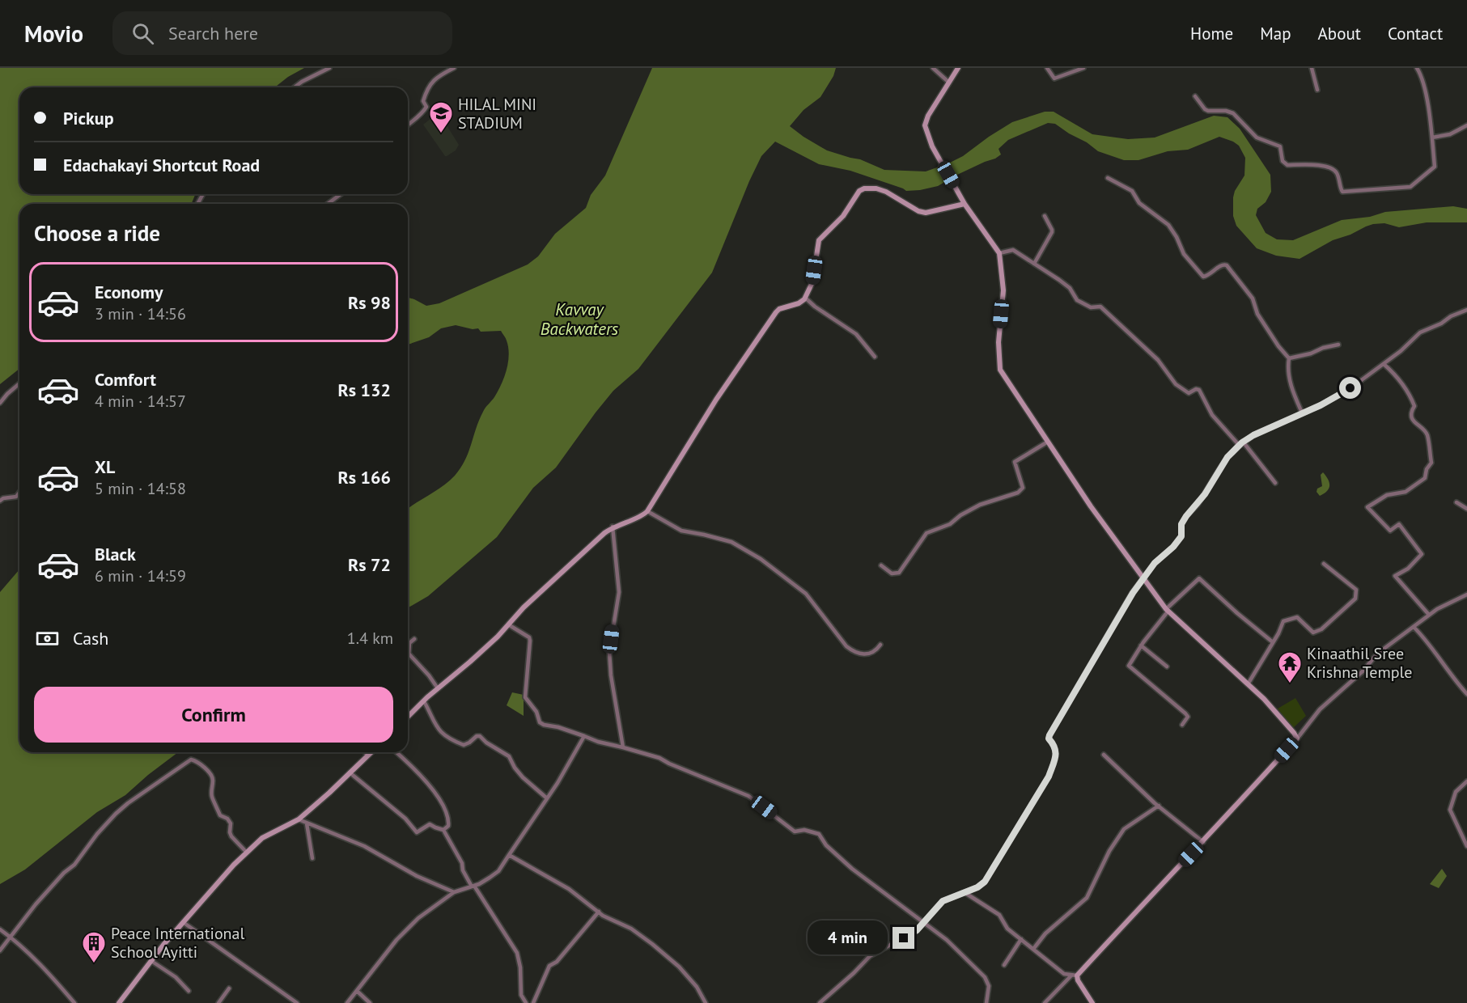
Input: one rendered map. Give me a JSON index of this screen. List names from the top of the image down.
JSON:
{
  "water": ["Kavvay Backwaters"],
  "places": {
    "school or university": ["HILAL MINI STADIUM"],
    "temple": ["Kinaathil Sree Krishna Temple"],
    "building": ["Peace International School Ayitti"]
  },
  "page": {
    "header": "Movio",
    "search": "Search here",
    "nav": [
      "Home",
      "Map",
      "About",
      "Contact"
    ],
    "banner": ["Pickup", "Edachakayi Shortcut Road"],
    "heading": "Choose a ride",
    "list": [
      {
        "name": "Economy",
        "note": "3 min · 14:56",
        "value": "Rs 98"
      },
      {
        "name": "Comfort",
        "note": "4 min · 14:57",
        "value": "Rs 132"
      },
      {
        "name": "XL",
        "note": "5 min · 14:58",
        "value": "Rs 166"
      },
      {
        "name": "Black",
        "note": "6 min · 14:59",
        "value": "Rs 72"
      }
    ],
    "pay": ["Cash", "1.4 km"],
    "buttons": "Confirm",
    "bubble": "4 min"
  }
}
